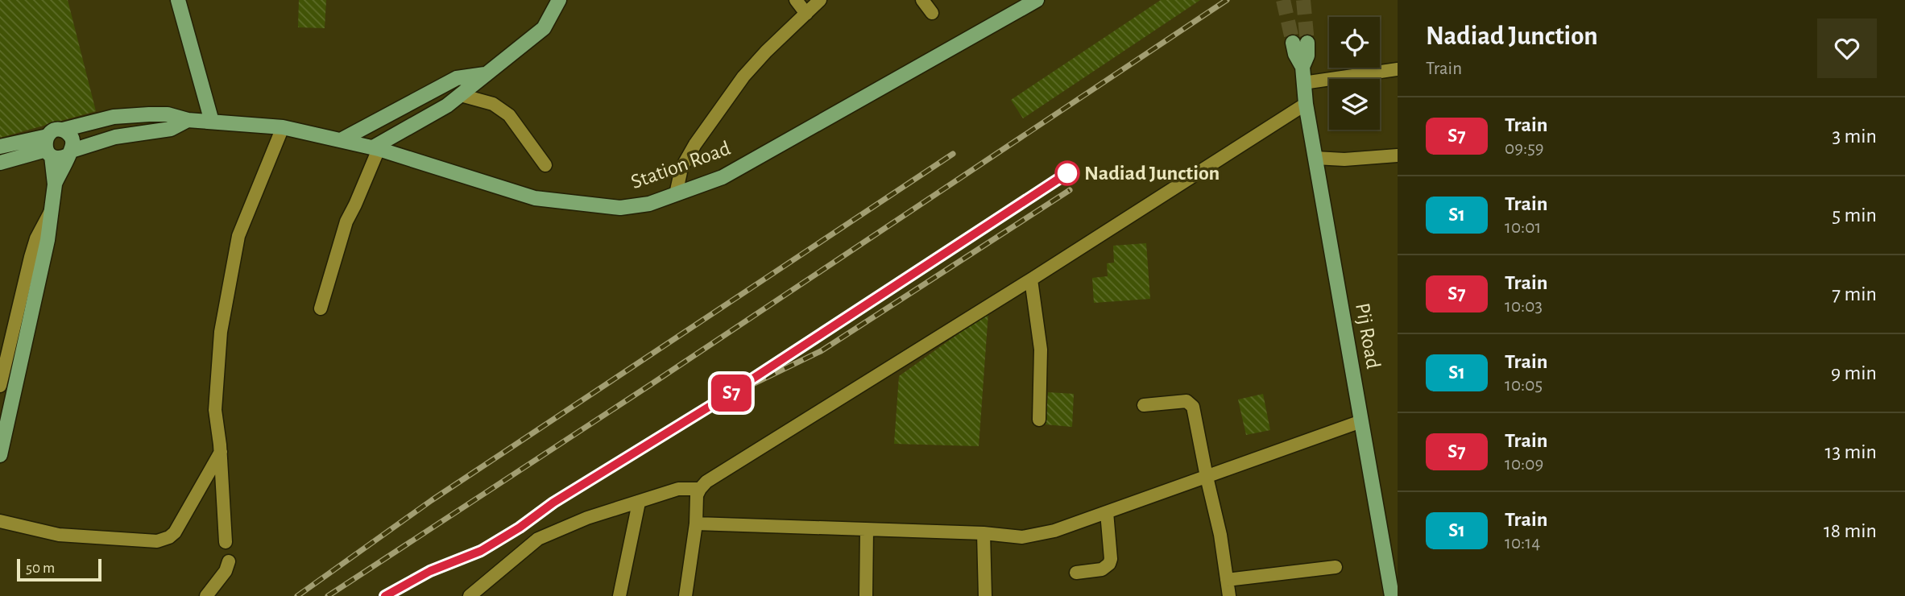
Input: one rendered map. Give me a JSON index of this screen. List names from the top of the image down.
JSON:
{
  "streets": {
    "main road": ["Station Road", "Pij Road"]
  },
  "places": ["Nadiad Junction"],
  "scale_bar": "50 m",
  "page": {
    "on_map": "S7",
    "heading": ["Nadiad Junction", "Train"],
    "list": [
      {
        "mark": "S7",
        "name": "Train",
        "note": "09:59",
        "value": "3 min"
      },
      {
        "mark": "S1",
        "name": "Train",
        "note": "10:01",
        "value": "5 min"
      },
      {
        "mark": "S7",
        "name": "Train",
        "note": "10:03",
        "value": "7 min"
      },
      {
        "mark": "S1",
        "name": "Train",
        "note": "10:05",
        "value": "9 min"
      },
      {
        "mark": "S7",
        "name": "Train",
        "note": "10:09",
        "value": "13 min"
      },
      {
        "mark": "S1",
        "name": "Train",
        "note": "10:14",
        "value": "18 min"
      }
    ],
    "scale": "50 m"
  }
}
